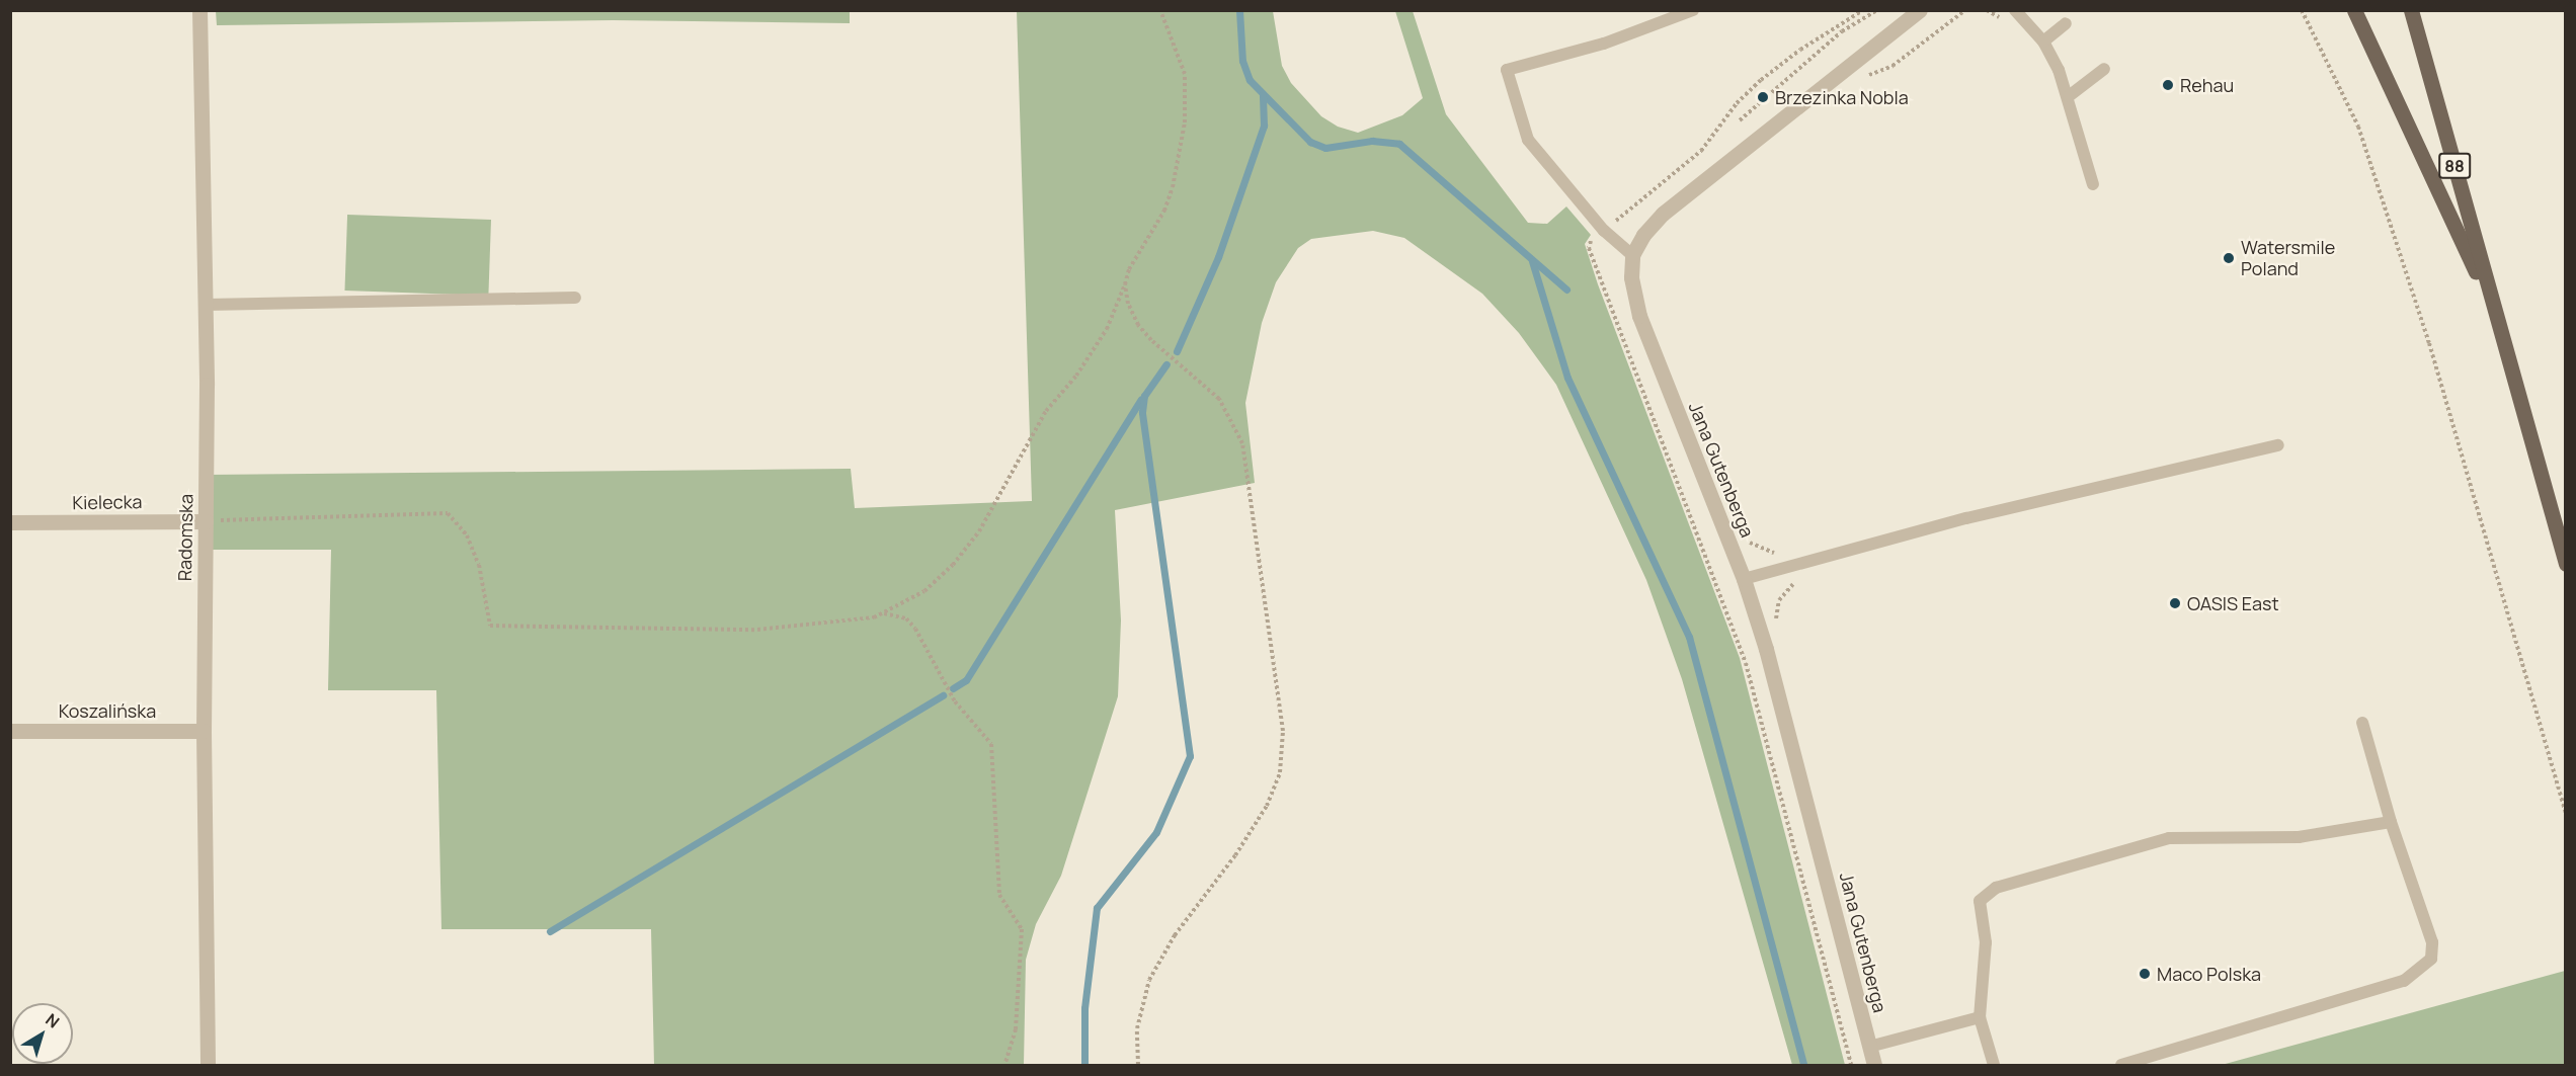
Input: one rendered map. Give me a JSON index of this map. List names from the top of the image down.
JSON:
{
  "streets": {
    "main road": ["88"],
    "street": [
      "Jana Gutenberga",
      "Kielecka",
      "Radomska",
      "Koszalińska"
    ]
  },
  "crossings": [
    ["Kielecka", "Radomska"],
    ["Radomska", "Koszalińska"]
  ],
  "places": [
    "Rehau",
    "Brzezinka Nobla",
    "Watersmile Poland",
    "OASIS East",
    "Maco Polska"
  ],
  "north": "top right"
}
